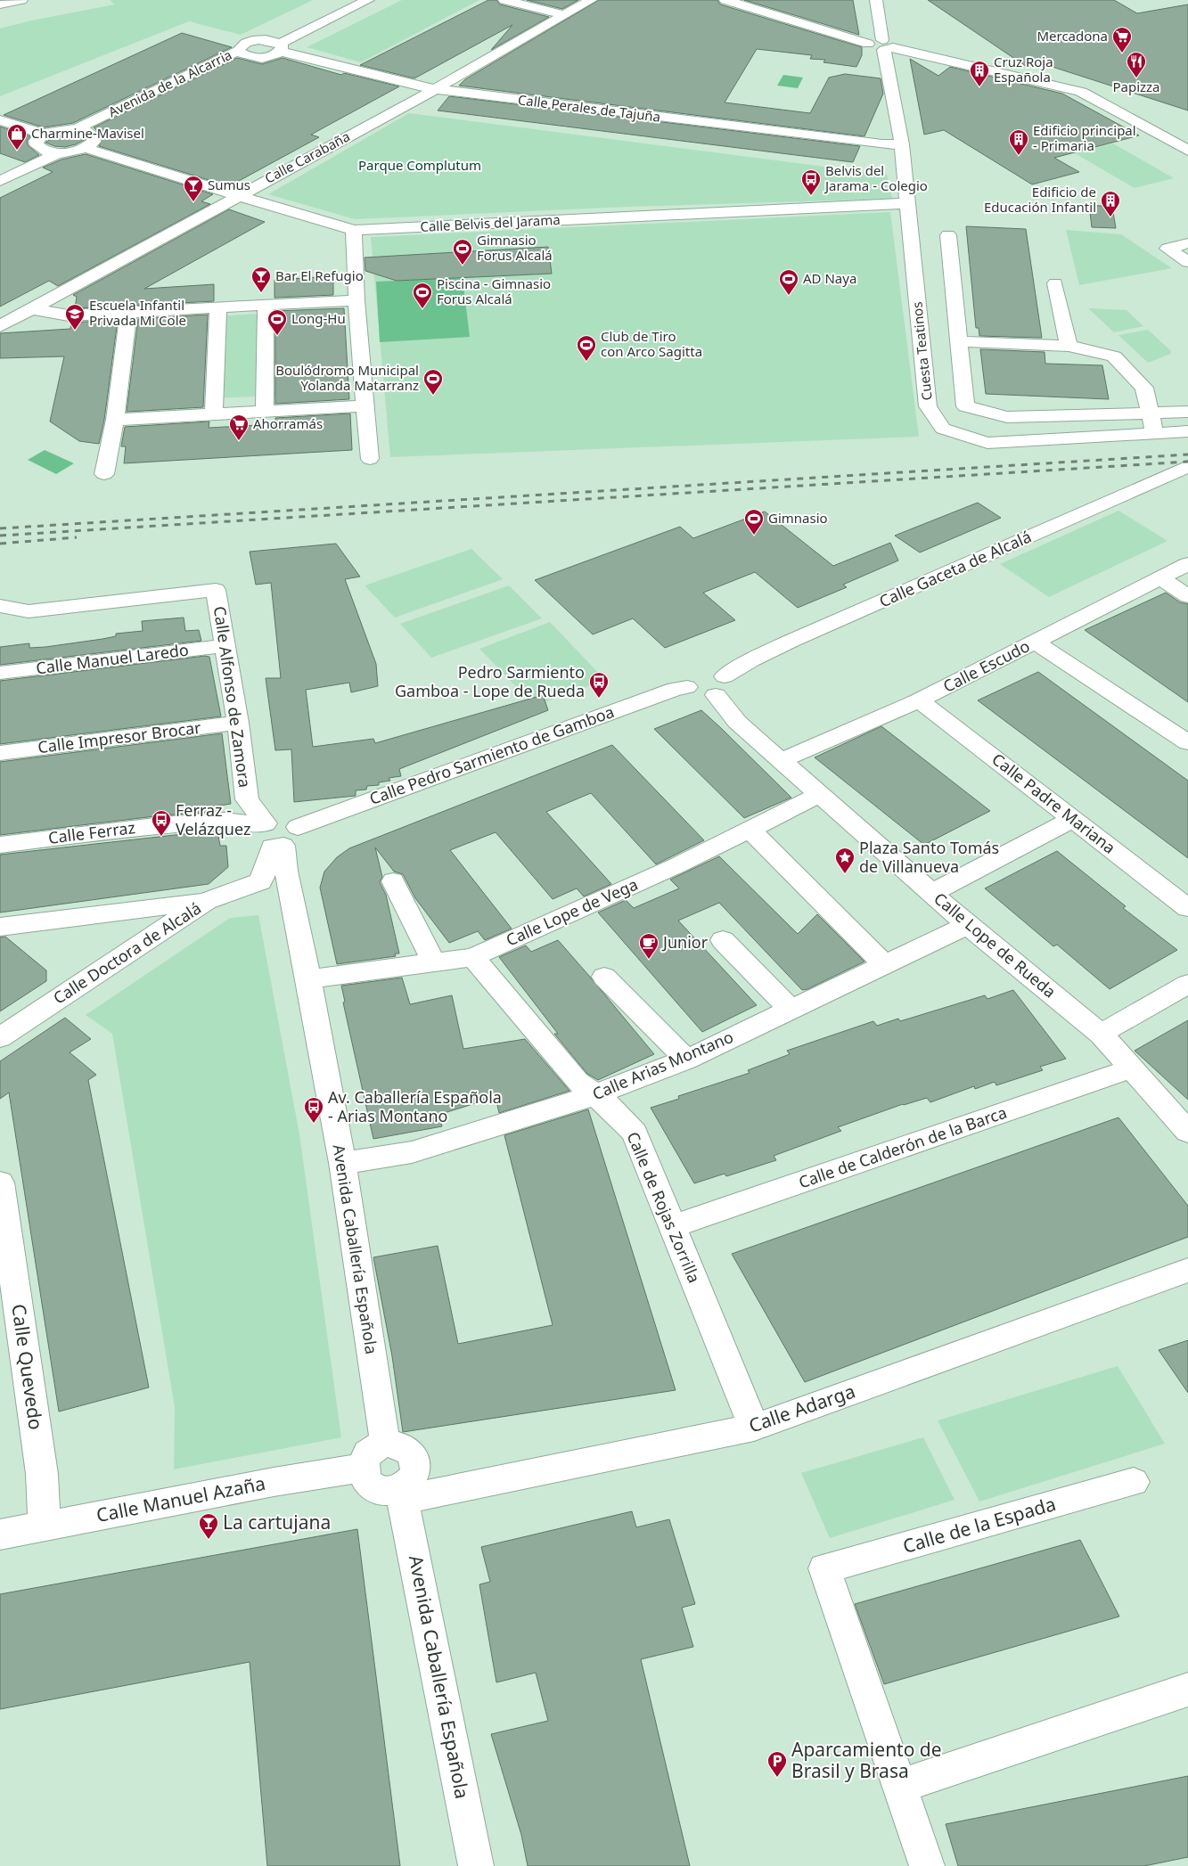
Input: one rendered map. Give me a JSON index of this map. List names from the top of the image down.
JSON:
{
  "streets": {
    "street": [
      "Avenida de la Alcarria",
      "Calle Perales de Tajuña",
      "Calle Carabaña",
      "Calle Belvis del Jarama",
      "Cuesta Teatinos",
      "Calle Gaceta de Alcalá",
      "Calle Manuel Laredo",
      "Calle Escudo",
      "Calle Alfonso de Zamora",
      "Calle Impresor Brocar",
      "Calle Pedro Sarmiento de Gamboa",
      "Calle Padre Mariana",
      "Calle Ferraz",
      "Calle Lope de Vega",
      "Calle Lope de Rueda",
      "Calle Doctora de Alcalá",
      "Calle Arias Montano",
      "Calle de Calderón de la Barca",
      "Calle de Rojas Zorrilla",
      "Avenida Caballería Española",
      "Calle Quevedo",
      "Calle Adarga",
      "Calle Manuel Azaña",
      "Calle de la Espada"
    ]
  },
  "crossings": [
    ["Avenida de la Alcarria", "Calle Perales de Tajuña"],
    ["Avenida de la Alcarria", "Calle Belvis del Jarama"],
    ["Calle Perales de Tajuña", "Calle Carabaña"],
    ["Calle Perales de Tajuña", "Cuesta Teatinos"],
    ["Calle Carabaña", "Calle Belvis del Jarama"],
    ["Calle Belvis del Jarama", "Cuesta Teatinos"],
    ["Calle Gaceta de Alcalá", "Calle Pedro Sarmiento de Gamboa"],
    ["Calle Gaceta de Alcalá", "Calle Lope de Rueda"],
    ["Calle Manuel Laredo", "Calle Alfonso de Zamora"],
    ["Calle Escudo", "Calle Padre Mariana"],
    ["Calle Escudo", "Calle Lope de Rueda"],
    ["Calle Alfonso de Zamora", "Calle Impresor Brocar"],
    ["Calle Alfonso de Zamora", "Calle Ferraz"],
    ["Calle Pedro Sarmiento de Gamboa", "Calle Ferraz"],
    ["Calle Pedro Sarmiento de Gamboa", "Calle Lope de Rueda"],
    ["Calle Pedro Sarmiento de Gamboa", "Calle Doctora de Alcalá"],
    ["Calle Pedro Sarmiento de Gamboa", "Avenida Caballería Española"],
    ["Calle Ferraz", "Calle Doctora de Alcalá"],
    ["Calle Ferraz", "Avenida Caballería Española"],
    ["Calle Lope de Vega", "Calle Lope de Rueda"],
    ["Calle Lope de Vega", "Calle de Rojas Zorrilla"],
    ["Calle Lope de Vega", "Avenida Caballería Española"],
    ["Calle Lope de Rueda", "Calle Arias Montano"],
    ["Calle Lope de Rueda", "Calle de Calderón de la Barca"],
    ["Calle Doctora de Alcalá", "Avenida Caballería Española"],
    ["Calle Arias Montano", "Calle de Rojas Zorrilla"],
    ["Calle Arias Montano", "Avenida Caballería Española"],
    ["Calle de Calderón de la Barca", "Calle de Rojas Zorrilla"],
    ["Calle de Rojas Zorrilla", "Calle Adarga"],
    ["Avenida Caballería Española", "Calle Adarga"],
    ["Avenida Caballería Española", "Calle Manuel Azaña"],
    ["Calle Quevedo", "Calle Manuel Azaña"],
    ["Calle Adarga", "Calle Manuel Azaña"]
  ],
  "parks": ["Parque Complutum"],
  "places": {
    "supermarket": ["Mercadona", "Ahorramás"],
    "restaurant": ["Papizza"],
    "building": ["Cruz Roja Española", "Edificio principal - Primaria", "Edificio de Educación Infantil"],
    "shop": ["Charmine-Mavisel"],
    "bus stop": [
      "Belvis del Jarama - Colegio",
      "Pedro Sarmiento Gamboa - Lope de Rueda",
      "Ferraz - Velázquez",
      "Av. Caballería Española - Arias Montano"
    ],
    "bar": ["Sumus", "Bar El Refugio", "La cartujana"],
    "sports": [
      "Gimnasio Forus Alcalá",
      "AD Naya",
      "Piscina - Gimnasio Forus Alcalá",
      "Long-Hu",
      "Club de Tiro con Arco Sagitta",
      "Boulódromo Municipal Yolanda Matarranz",
      "Gimnasio"
    ],
    "school or university": ["Escuela Infantil Privada Mi Cole"],
    "place": ["Plaza Santo Tomás de Villanueva"],
    "cafe": ["Junior"],
    "parking": ["Aparcamiento de Brasil y Brasa"]
  }
}
